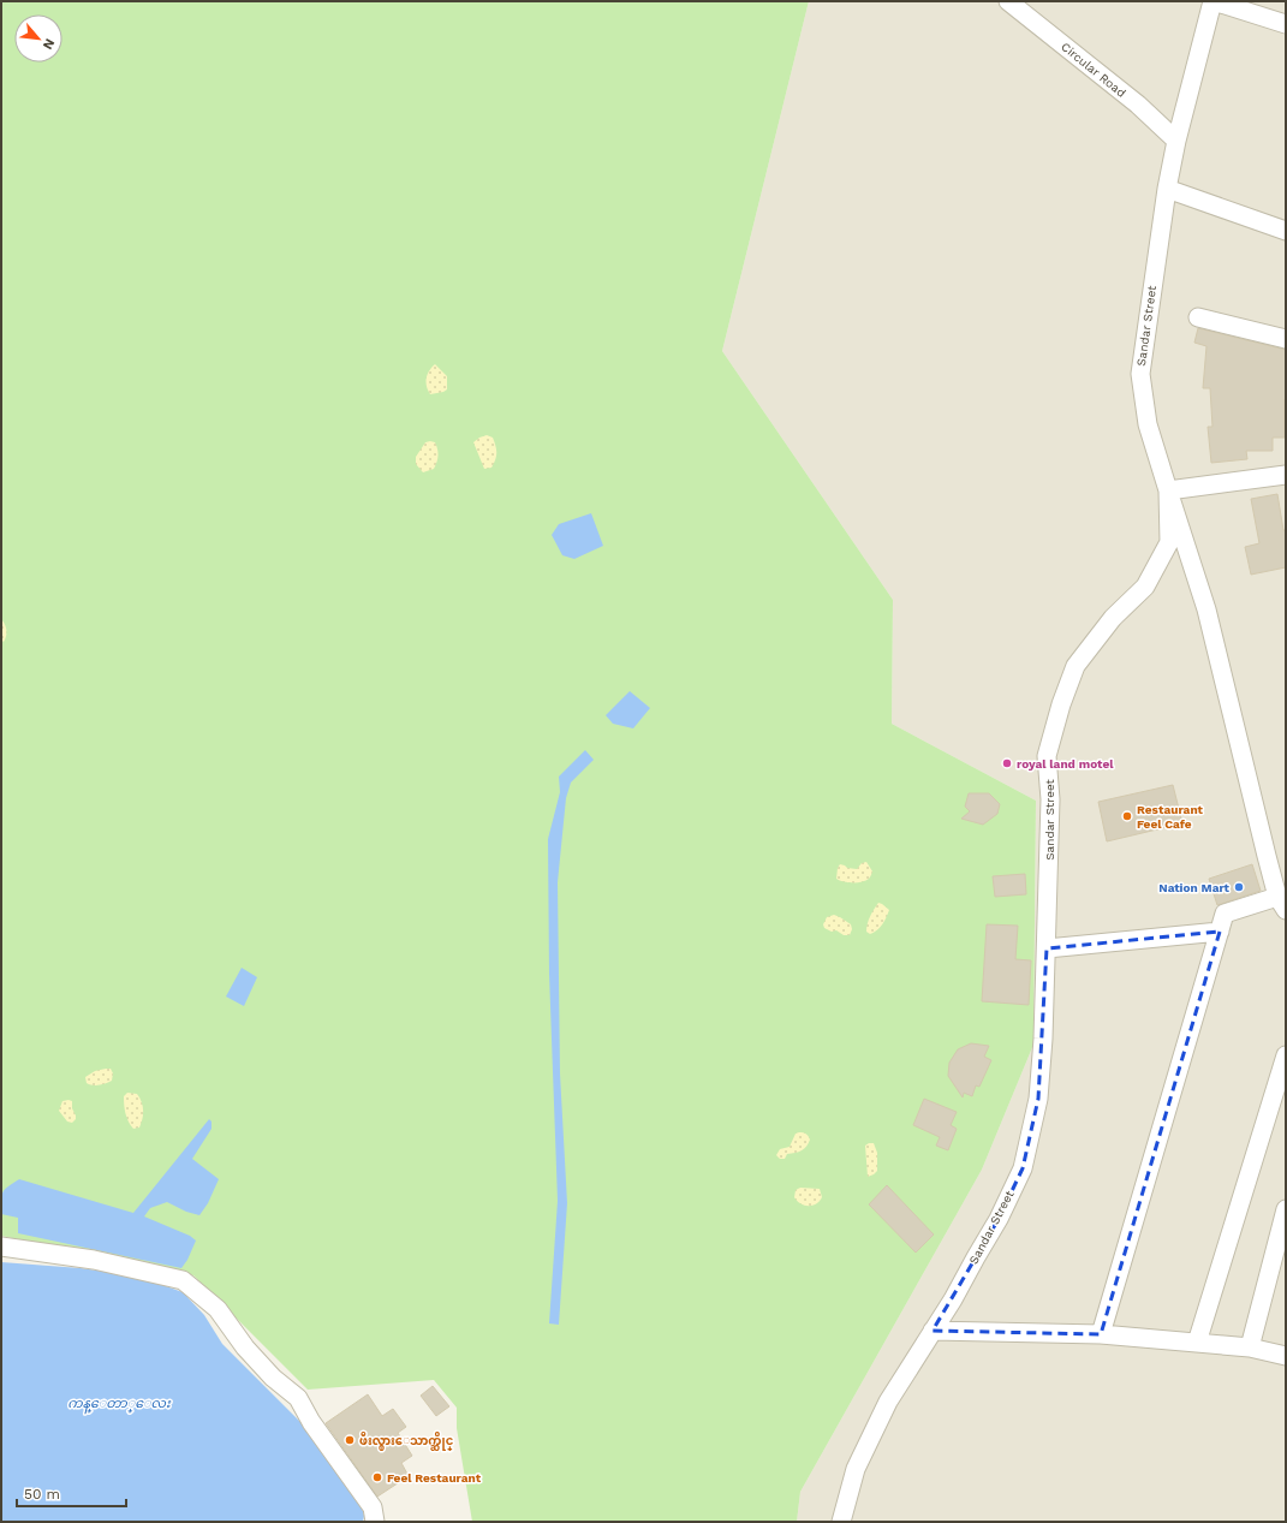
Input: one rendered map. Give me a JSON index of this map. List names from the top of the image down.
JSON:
{
  "streets": {
    "street": ["Circular Road", "Sandar Street"]
  },
  "crossings": [
    ["Circular Road", "Sandar Street"]
  ],
  "water": ["ကန္ေတာ္ေလး"],
  "places": [
    "royal land motel",
    "Restaurant Feel Cafe",
    "Nation Mart",
    "ဖီးလ္စားေသာက္ဆိုင္",
    "Feel Restaurant"
  ],
  "scale_bar": "50 m",
  "north": "bottom right"
}
